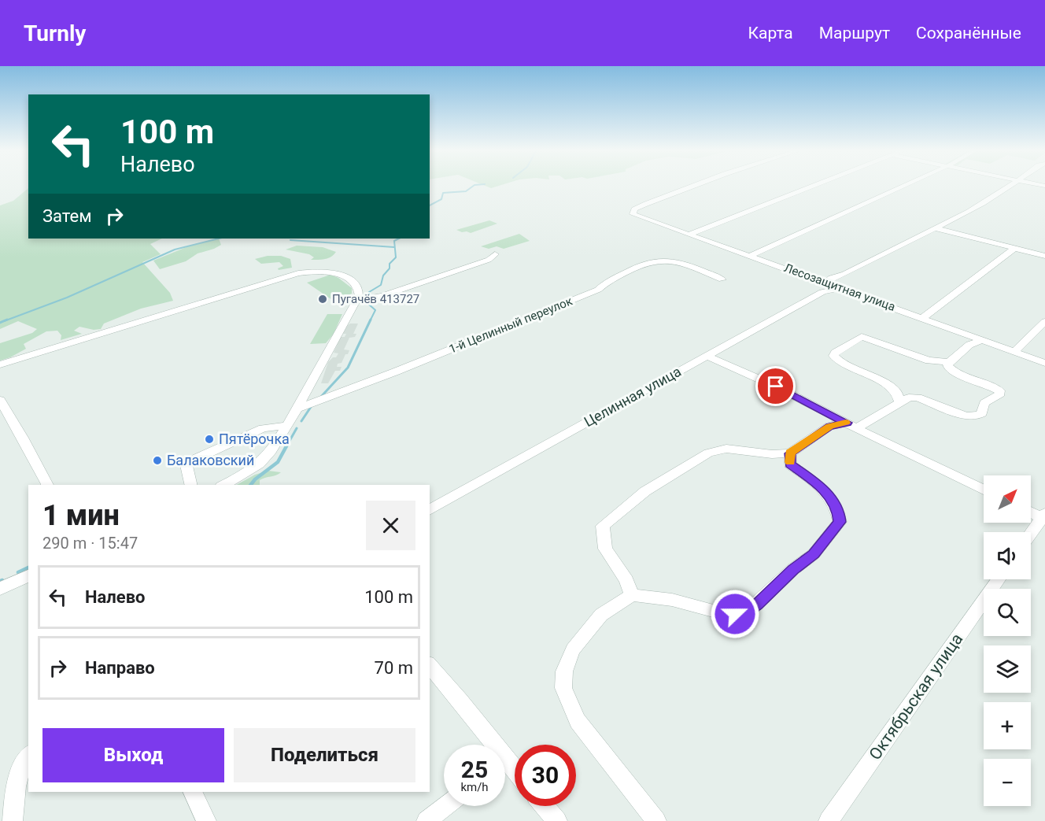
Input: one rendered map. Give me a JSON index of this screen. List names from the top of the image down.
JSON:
{
  "streets": {
    "street": [
      "Лесозащитная улица",
      "1-й Целинный переулок",
      "Целинная улица",
      "Октябрьская улица"
    ]
  },
  "crossings": [
    ["Лесозащитная улица", "Целинная улица"]
  ],
  "places": ["Пугачёв 413727", "Пятёрочка", "Балаковский"],
  "north": "top right",
  "page": {
    "header": "Turnly",
    "nav": ["Карта", "Маршрут", "Сохранённые"],
    "turn": ["100 m", "Налево"],
    "then": "Затем",
    "map_buttons": ["+", "−"],
    "heading": ["1 мин", "290 m · 15:47"],
    "list": [
      {
        "name": "Налево",
        "value": "100 m"
      },
      {
        "name": "Направо",
        "value": "70 m"
      }
    ],
    "buttons": ["Выход", "Поделиться"],
    "speed": "25 km/h",
    "limit": "30"
  }
}
